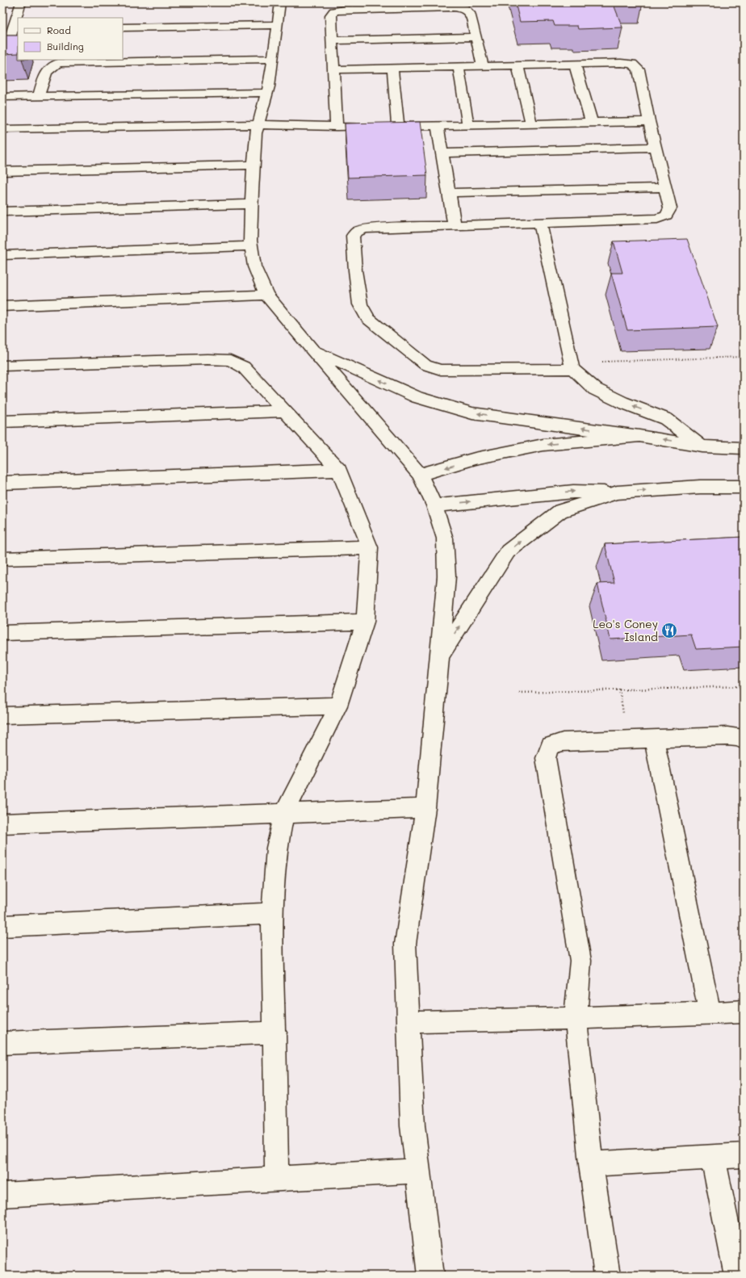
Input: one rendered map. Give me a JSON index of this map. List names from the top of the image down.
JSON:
{
  "places": {
    "restaurant": ["Leo's Coney Island"]
  },
  "legend": ["Road", "Building"]
}
